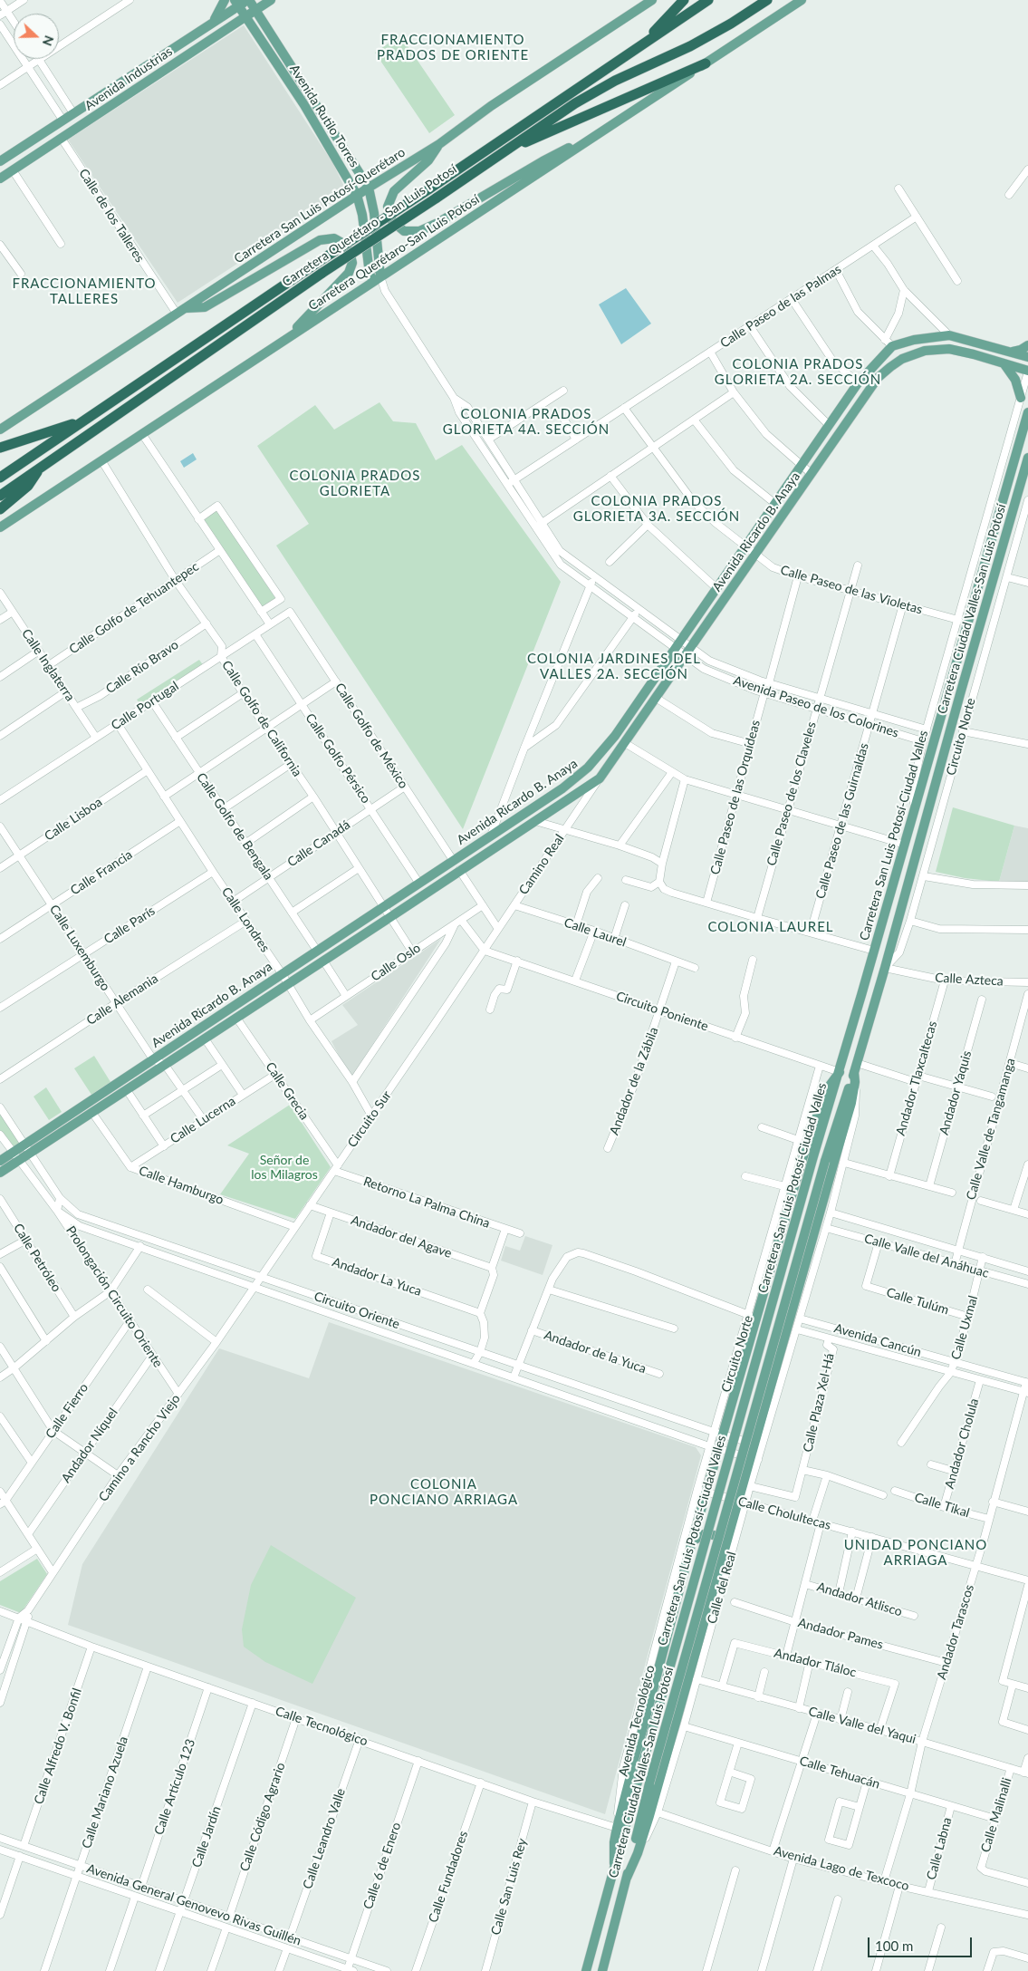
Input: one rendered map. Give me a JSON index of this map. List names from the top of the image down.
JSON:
{
  "streets": {
    "highway": ["Carretera Querétaro - San Luis Potosí"],
    "main road": [
      "Avenida Industrias",
      "Avenida Rutilo Torres",
      "Carretera San Luis Potosí-Querétaro",
      "Carretera Querétaro-San Luis Potosí",
      "Avenida Ricardo B. Anaya",
      "Carretera Ciudad Valles-San Luis Potosí",
      "Carretera San Luis Potosí-Ciudad Valles"
    ],
    "street": [
      "Calle de los Talleres",
      "Calle Paseo de las Palmas",
      "Calle Paseo de las Violetas",
      "Calle Golfo de Tehuantepec",
      "Calle Inglaterra",
      "Calle Río Bravo",
      "Calle Portugal",
      "Avenida Paseo de los Colorines",
      "Calle Golfo de California",
      "Calle Golfo de México",
      "Circuito Norte",
      "Calle Golfo Pérsico",
      "Calle Paseo de los Claveles",
      "Calle Paseo de las Orquídeas",
      "Calle Lisboa",
      "Calle Paseo de las Guirnaldas",
      "Calle Golfo de Bengala",
      "Calle Canadá",
      "Camino Real",
      "Calle Francia",
      "Calle Londres",
      "Calle París",
      "Calle Laurel",
      "Calle Luxemburgo",
      "Calle Oslo",
      "Calle Azteca",
      "Calle Alemania",
      "Circuito Poniente",
      "Andador Tlaxcaltecas",
      "Andador de la Zábila",
      "Calle Grecia",
      "Andador Yaquis",
      "Circuito Sur",
      "Calle Lucerna",
      "Calle Valle de Tangamanga",
      "Calle Hamburgo",
      "Retorno La Palma China",
      "Andador del Agave",
      "Calle Valle del Anáhuac",
      "Calle Petróleo",
      "Andador La Yuca",
      "Prolongación Circuito Oriente",
      "Calle Tulúm",
      "Circuito Oriente",
      "Calle Uxmal",
      "Avenida Cancún",
      "Andador de la Yuca",
      "Calle Plaza Xel-Há",
      "Calle Fierro",
      "Andador Cholula",
      "Andador Níquel",
      "Camino a Rancho Viejo",
      "Calle Tikal",
      "Calle Cholultecas",
      "Calle del Real",
      "Andador Atlisco",
      "Andador Tarascos",
      "Andador Pames",
      "Andador Tláloc",
      "Calle Valle del Yaqui",
      "Calle Tecnológico",
      "Calle Alfredo V. Bonfil",
      "Calle Tehuacán",
      "Calle Artículo 123",
      "Calle Mariano Azuela",
      "Calle Malinalli",
      "Calle Código Agrario",
      "Calle Jardín",
      "Calle Leandro Valle",
      "Calle Labna",
      "Calle 6 de Enero",
      "Avenida Lago de Texcoco",
      "Calle Fundadores",
      "Calle San Luis Rey",
      "Avenida General Genovevo Rivas Guillén"
    ]
  },
  "crossings": [
    ["Avenida Industrias", "Avenida Rutilo Torres"],
    ["Avenida Industrias", "Calle de los Talleres"],
    ["Avenida Rutilo Torres", "Carretera San Luis Potosí-Querétaro"],
    ["Avenida Rutilo Torres", "Carretera Querétaro-San Luis Potosí"],
    ["Avenida Rutilo Torres", "Avenida Paseo de los Colorines"],
    ["Carretera San Luis Potosí-Querétaro", "Calle de los Talleres"],
    ["Carretera Querétaro-San Luis Potosí", "Avenida Paseo de los Colorines"],
    ["Carretera Querétaro-San Luis Potosí", "Calle Golfo de California"],
    ["Calle Paseo de las Palmas", "Calle Paseo de las Violetas"],
    ["Calle Paseo de las Palmas", "Avenida Paseo de los Colorines"],
    ["Avenida Ricardo B. Anaya", "Calle Paseo de las Violetas"],
    ["Avenida Ricardo B. Anaya", "Avenida Paseo de los Colorines"],
    ["Avenida Ricardo B. Anaya", "Calle Golfo de California"],
    ["Avenida Ricardo B. Anaya", "Calle Golfo de México"],
    ["Avenida Ricardo B. Anaya", "Calle Golfo Pérsico"],
    ["Avenida Ricardo B. Anaya", "Calle Golfo de Bengala"],
    ["Avenida Ricardo B. Anaya", "Camino Real"],
    ["Avenida Ricardo B. Anaya", "Calle Londres"],
    ["Avenida Ricardo B. Anaya", "Calle Luxemburgo"],
    ["Avenida Ricardo B. Anaya", "Calle Grecia"],
    ["Avenida Ricardo B. Anaya", "Calle Hamburgo"],
    ["Avenida Ricardo B. Anaya", "Circuito Oriente"],
    ["Calle Paseo de las Violetas", "Calle Paseo de los Claveles"],
    ["Calle Paseo de las Violetas", "Calle Paseo de las Guirnaldas"],
    ["Calle Golfo de Tehuantepec", "Calle Inglaterra"],
    ["Calle Golfo de Tehuantepec", "Calle Golfo de California"],
    ["Carretera Ciudad Valles-San Luis Potosí", "Circuito Norte"],
    ["Carretera Ciudad Valles-San Luis Potosí", "Calle Azteca"],
    ["Calle Inglaterra", "Calle Río Bravo"],
    ["Calle Inglaterra", "Calle Portugal"],
    ["Calle Río Bravo", "Calle Golfo de California"],
    ["Calle Portugal", "Calle Golfo de California"],
    ["Calle Portugal", "Calle Golfo de México"],
    ["Calle Portugal", "Calle Golfo Pérsico"],
    ["Calle Portugal", "Calle Golfo de Bengala"],
    ["Calle Portugal", "Calle Londres"],
    ["Avenida Paseo de los Colorines", "Calle Paseo de los Claveles"],
    ["Avenida Paseo de los Colorines", "Calle Paseo de las Orquídeas"],
    ["Avenida Paseo de los Colorines", "Calle Paseo de las Guirnaldas"],
    ["Calle Golfo de California", "Calle Canadá"],
    ["Calle Golfo de California", "Calle Oslo"],
    ["Calle Golfo de México", "Calle Canadá"],
    ["Circuito Norte", "Calle Azteca"],
    ["Circuito Norte", "Circuito Poniente"],
    ["Circuito Norte", "Circuito Oriente"],
    ["Calle Golfo Pérsico", "Calle Canadá"],
    ["Calle Lisboa", "Calle Londres"],
    ["Calle Lisboa", "Calle Luxemburgo"],
    ["Calle Golfo de Bengala", "Calle Canadá"],
    ["Carretera San Luis Potosí-Ciudad Valles", "Circuito Poniente"],
    ["Calle Canadá", "Calle Londres"],
    ["Camino Real", "Calle Laurel"],
    ["Camino Real", "Circuito Poniente"],
    ["Camino Real", "Circuito Sur"],
    ["Calle Francia", "Calle Londres"],
    ["Calle Francia", "Calle Luxemburgo"],
    ["Calle Londres", "Calle París"],
    ["Calle Londres", "Calle Oslo"],
    ["Calle Londres", "Calle Alemania"],
    ["Calle Londres", "Circuito Sur"],
    ["Calle París", "Calle Luxemburgo"],
    ["Calle Laurel", "Andador de la Zábila"],
    ["Calle Luxemburgo", "Calle Alemania"],
    ["Calle Azteca", "Andador Tlaxcaltecas"],
    ["Circuito Poniente", "Andador de la Zábila"],
    ["Circuito Poniente", "Circuito Sur"],
    ["Calle Grecia", "Circuito Sur"],
    ["Calle Grecia", "Calle Lucerna"],
    ["Calle Grecia", "Retorno La Palma China"],
    ["Circuito Sur", "Calle Hamburgo"],
    ["Circuito Sur", "Retorno La Palma China"],
    ["Circuito Sur", "Andador del Agave"],
    ["Circuito Sur", "Circuito Oriente"],
    ["Circuito Sur", "Camino a Rancho Viejo"],
    ["Calle Lucerna", "Calle Hamburgo"],
    ["Calle Valle de Tangamanga", "Calle Valle del Anáhuac"],
    ["Andador del Agave", "Andador La Yuca"],
    ["Calle Valle del Anáhuac", "Calle Tulúm"],
    ["Calle Valle del Anáhuac", "Calle Uxmal"],
    ["Prolongación Circuito Oriente", "Circuito Oriente"],
    ["Prolongación Circuito Oriente", "Calle Fierro"],
    ["Prolongación Circuito Oriente", "Andador Níquel"],
    ["Prolongación Circuito Oriente", "Camino a Rancho Viejo"],
    ["Calle Tulúm", "Calle Uxmal"],
    ["Circuito Oriente", "Camino a Rancho Viejo"],
    ["Circuito Oriente", "Calle del Real"],
    ["Calle Uxmal", "Avenida Cancún"],
    ["Avenida Cancún", "Calle Plaza Xel-Há"],
    ["Avenida Cancún", "Andador Cholula"],
    ["Avenida Cancún", "Andador Tarascos"],
    ["Calle Plaza Xel-Há", "Calle del Real"],
    ["Andador Cholula", "Calle Tikal"],
    ["Camino a Rancho Viejo", "Calle Tecnológico"],
    ["Calle Tikal", "Andador Tarascos"],
    ["Calle Cholultecas", "Calle del Real"],
    ["Calle Cholultecas", "Andador Tarascos"],
    ["Calle del Real", "Calle Valle del Yaqui"],
    ["Calle del Real", "Calle Tehuacán"],
    ["Calle del Real", "Avenida Lago de Texcoco"],
    ["Andador Tarascos", "Andador Pames"],
    ["Andador Tarascos", "Calle Valle del Yaqui"],
    ["Andador Tarascos", "Calle Tehuacán"],
    ["Andador Tarascos", "Avenida Lago de Texcoco"],
    ["Andador Tláloc", "Calle Valle del Yaqui"],
    ["Calle Valle del Yaqui", "Calle Malinalli"],
    ["Calle Tecnológico", "Calle Alfredo V. Bonfil"],
    ["Calle Tecnológico", "Calle Artículo 123"],
    ["Calle Tecnológico", "Calle Mariano Azuela"],
    ["Calle Tecnológico", "Calle Código Agrario"],
    ["Calle Tecnológico", "Calle Jardín"],
    ["Calle Tecnológico", "Calle Leandro Valle"],
    ["Calle Tecnológico", "Calle 6 de Enero"],
    ["Calle Tecnológico", "Calle Fundadores"],
    ["Calle Tecnológico", "Calle San Luis Rey"],
    ["Calle Alfredo V. Bonfil", "Avenida General Genovevo Rivas Guillén"],
    ["Calle Tehuacán", "Calle Malinalli"],
    ["Calle Tehuacán", "Calle Labna"],
    ["Calle Artículo 123", "Avenida General Genovevo Rivas Guillén"],
    ["Calle Mariano Azuela", "Avenida General Genovevo Rivas Guillén"],
    ["Calle Código Agrario", "Avenida General Genovevo Rivas Guillén"],
    ["Calle Jardín", "Avenida General Genovevo Rivas Guillén"],
    ["Calle Leandro Valle", "Avenida General Genovevo Rivas Guillén"],
    ["Calle Labna", "Avenida Lago de Texcoco"],
    ["Calle 6 de Enero", "Avenida General Genovevo Rivas Guillén"]
  ],
  "districts": [
    "FRACCIONAMIENTO PRADOS DE ORIENTE",
    "FRACCIONAMIENTO TALLERES",
    "COLONIA PRADOS GLORIETA 2A. SECCIÓN",
    "COLONIA PRADOS GLORIETA 4A. SECCIÓN",
    "COLONIA PRADOS GLORIETA",
    "COLONIA PRADOS GLORIETA 3A. SECCIÓN",
    "COLONIA JARDINES DEL VALLES 2A. SECCIÓN",
    "COLONIA LAUREL",
    "COLONIA PONCIANO ARRIAGA",
    "UNIDAD PONCIANO ARRIAGA"
  ],
  "parks": ["Señor de los Milagros"],
  "scale_bar": "100 m",
  "north": "right"
}
